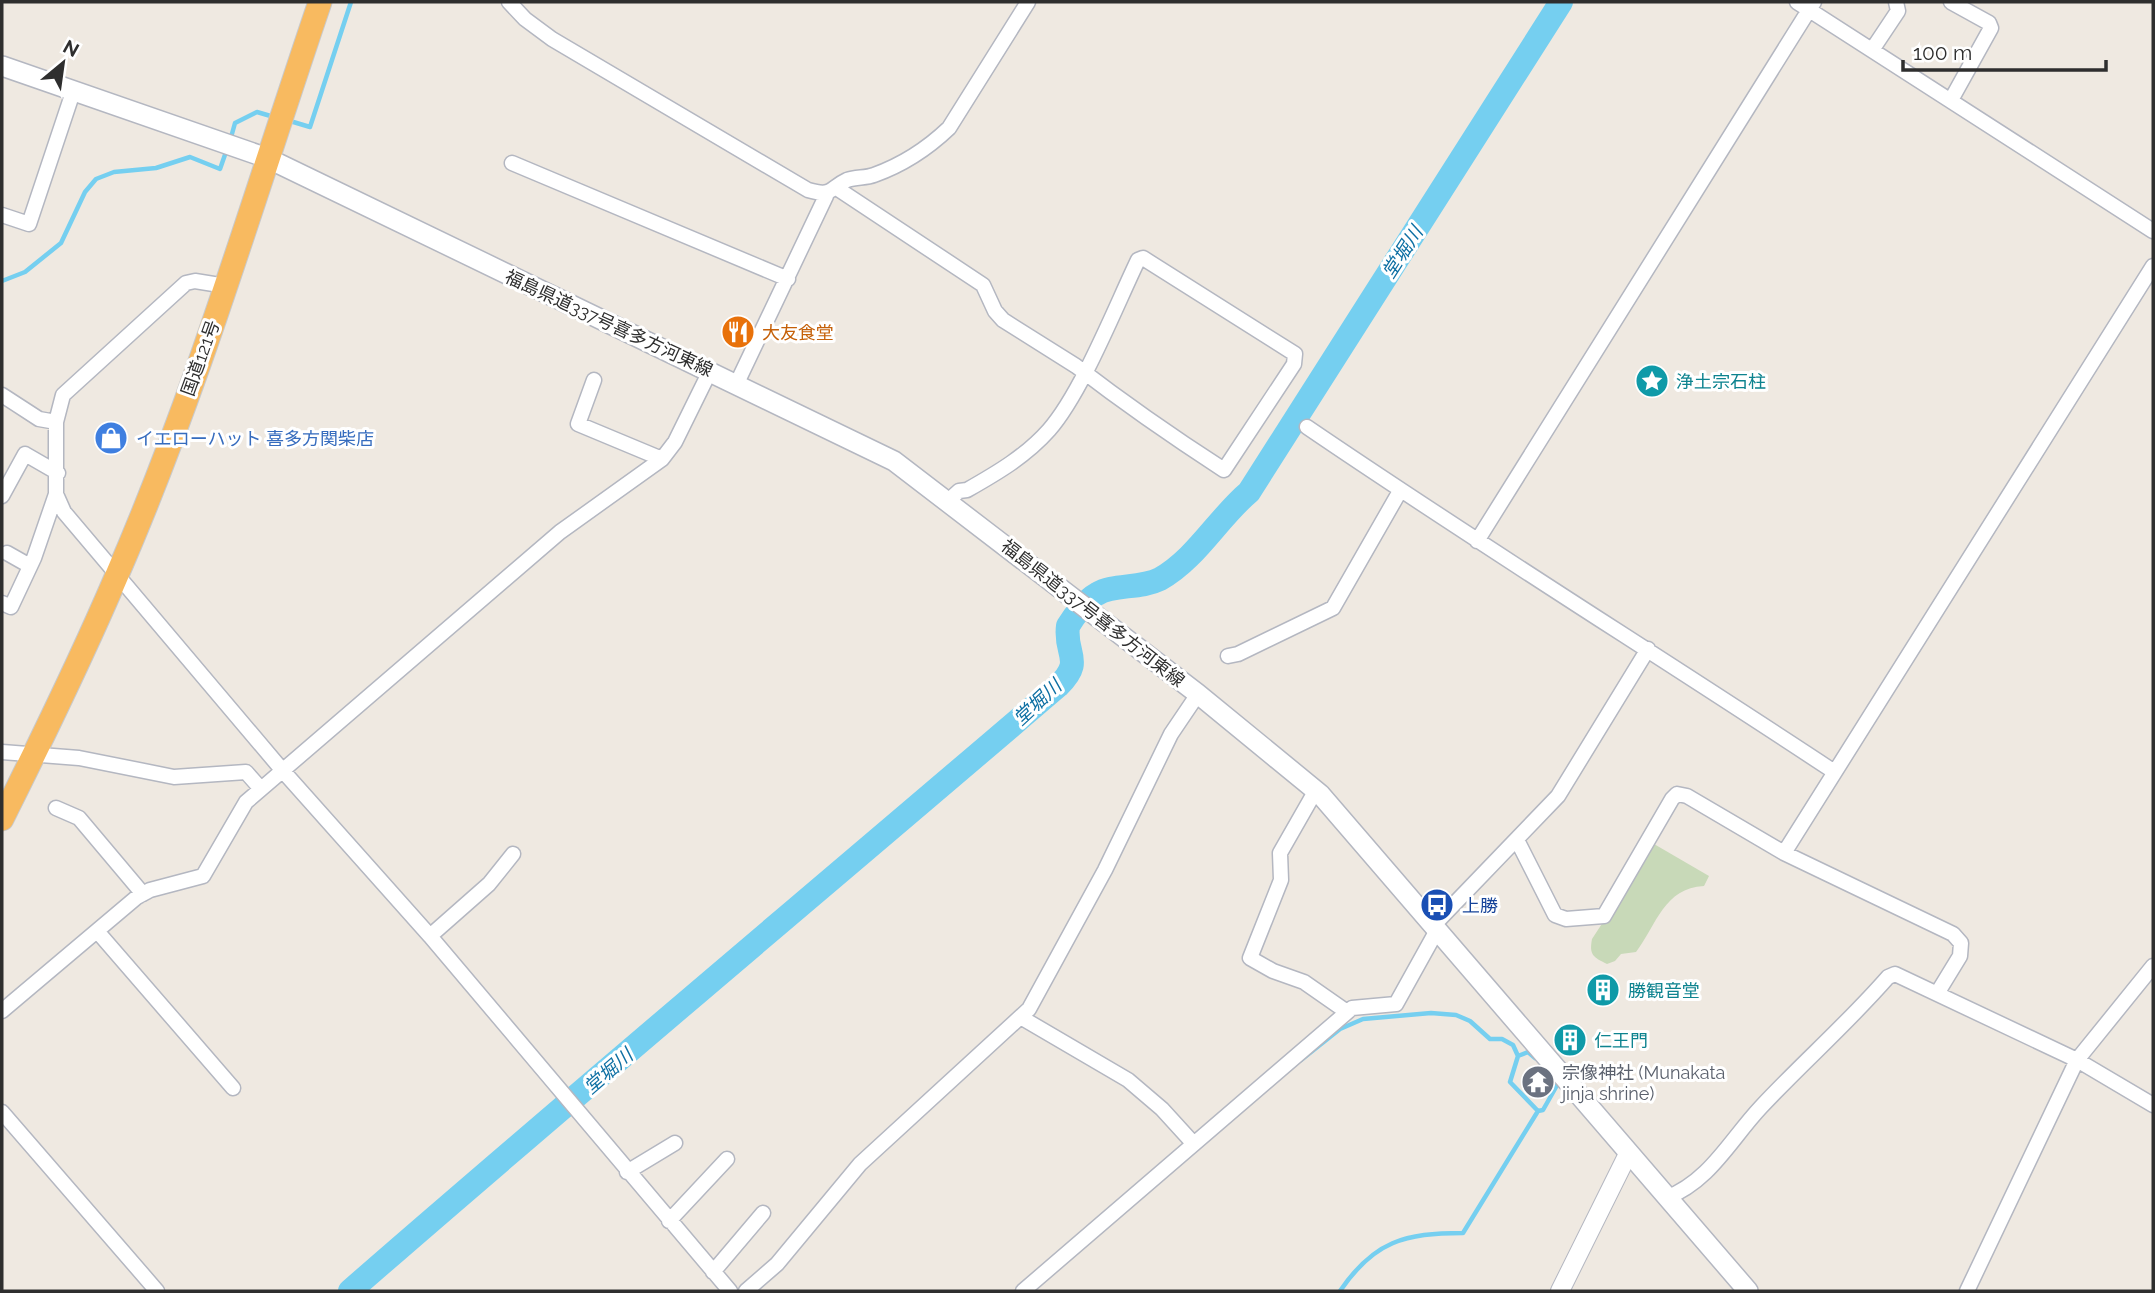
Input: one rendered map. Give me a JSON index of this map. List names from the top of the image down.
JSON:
{
  "streets": {
    "highway": ["国道121号"],
    "main road": ["福島県道337号喜多方河東線"]
  },
  "crossings": [
    ["福島県道337号喜多方河東線", "国道121号"]
  ],
  "water": ["堂堀川"],
  "places": {
    "restaurant": ["大友食堂"],
    "place": ["浄土宗石柱"],
    "shop": ["イエローハット 喜多方関柴店"],
    "bus stop": ["上勝"],
    "building": ["勝観音堂", "仁王門"],
    "temple": ["宗像神社 (Munakata jinja shrine)"]
  },
  "scale_bar": "100 m",
  "north": "top right"
}
